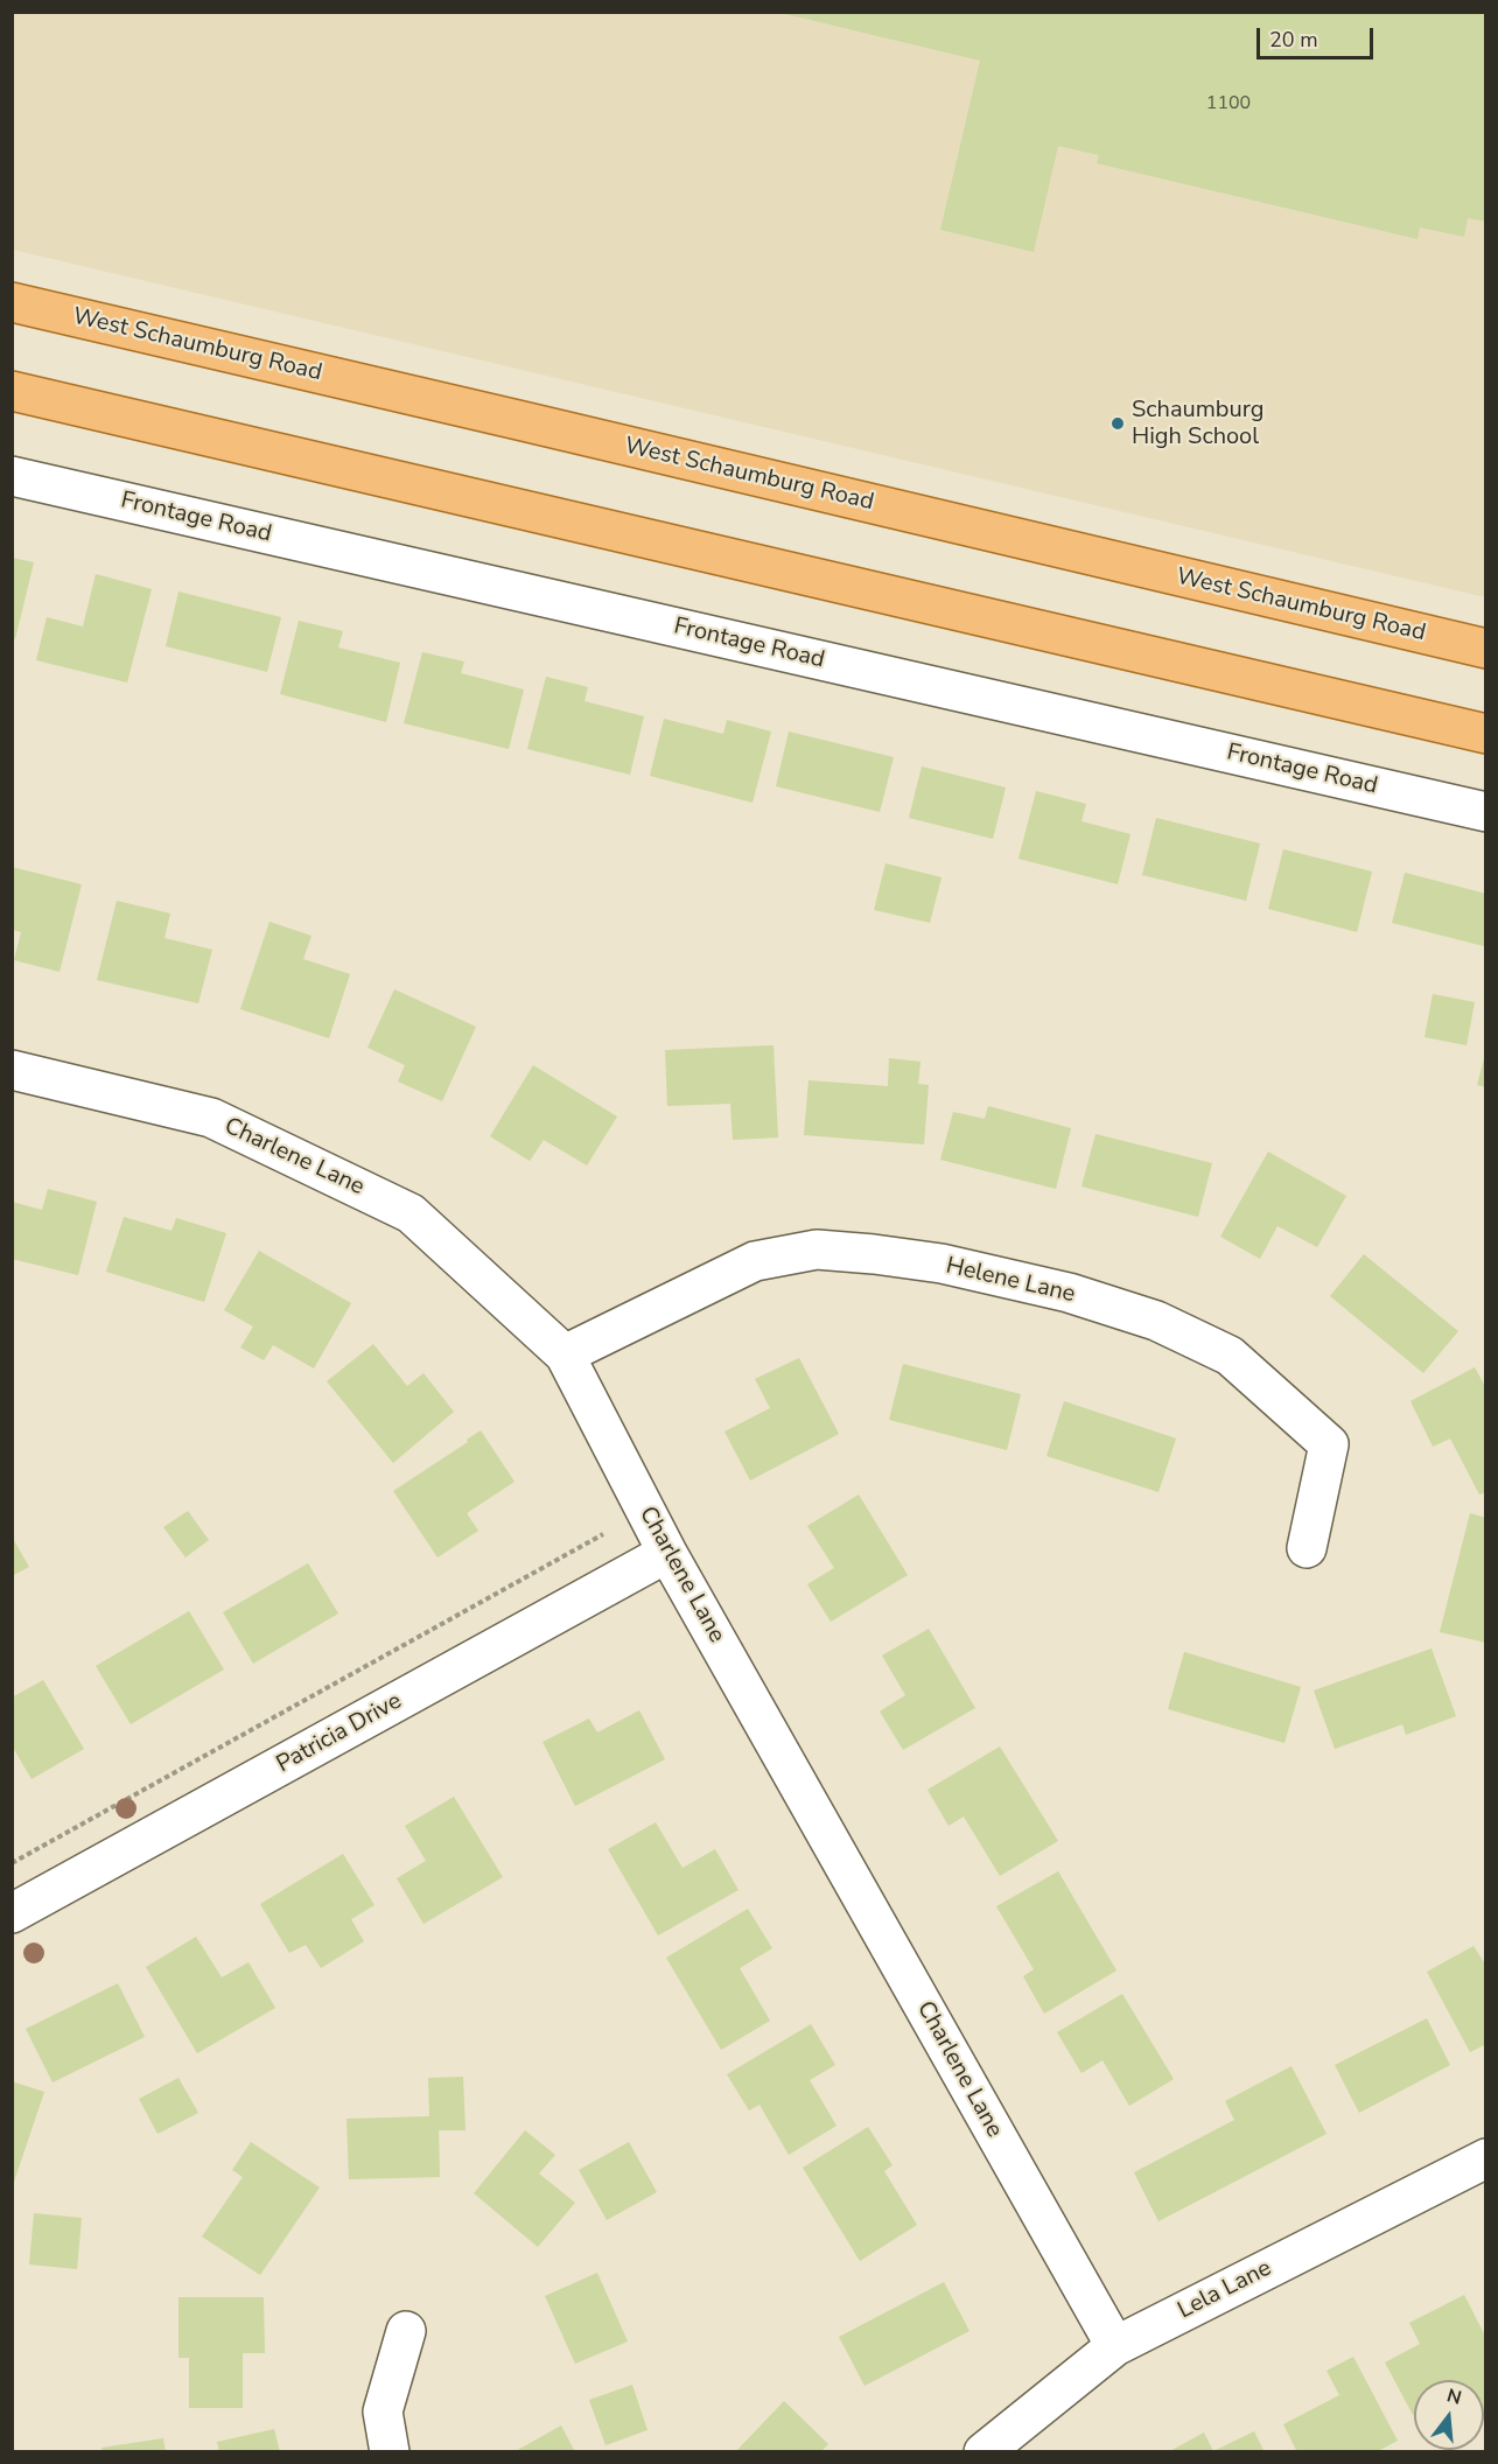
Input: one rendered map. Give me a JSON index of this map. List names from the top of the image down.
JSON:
{
  "streets": {
    "main road": ["West Schaumburg Road"],
    "street": [
      "Frontage Road",
      "Charlene Lane",
      "Helene Lane",
      "Patricia Drive",
      "Lela Lane"
    ]
  },
  "crossings": [
    ["Charlene Lane", "Helene Lane"],
    ["Charlene Lane", "Patricia Drive"],
    ["Charlene Lane", "Lela Lane"]
  ],
  "places": ["Schaumburg High School"],
  "house_numbers": ["1100"],
  "scale_bar": "20 m",
  "north": "top"
}
